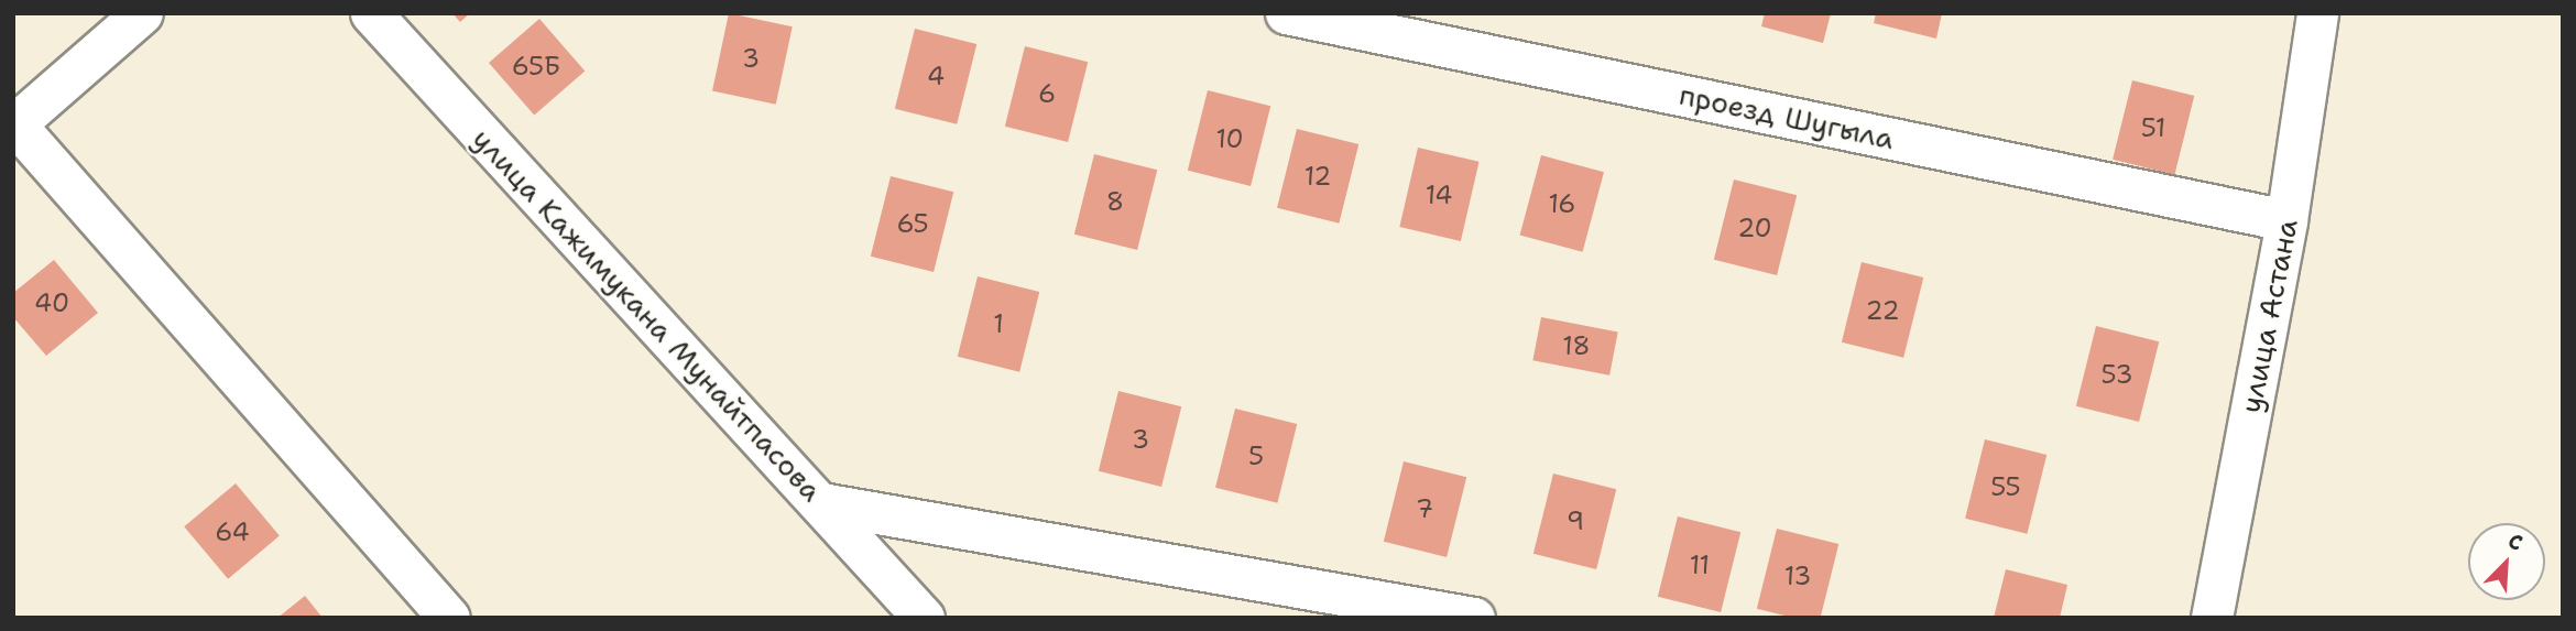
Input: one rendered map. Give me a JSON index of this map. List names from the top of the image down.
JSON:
{
  "streets": {
    "street": ["проезд Шугыла", "улица Кажимукана Мунайтпасова", "улица Астана"]
  },
  "crossings": [
    ["проезд Шугыла", "улица Астана"]
  ],
  "house_numbers": [
    "3",
    "65Б",
    "4",
    "6",
    "51",
    "10",
    "12",
    "14",
    "8",
    "16",
    "65",
    "20",
    "40",
    "22",
    "1",
    "18",
    "53",
    "3",
    "5",
    "55",
    "7",
    "9",
    "64",
    "11",
    "13"
  ],
  "north": "top right"
}
